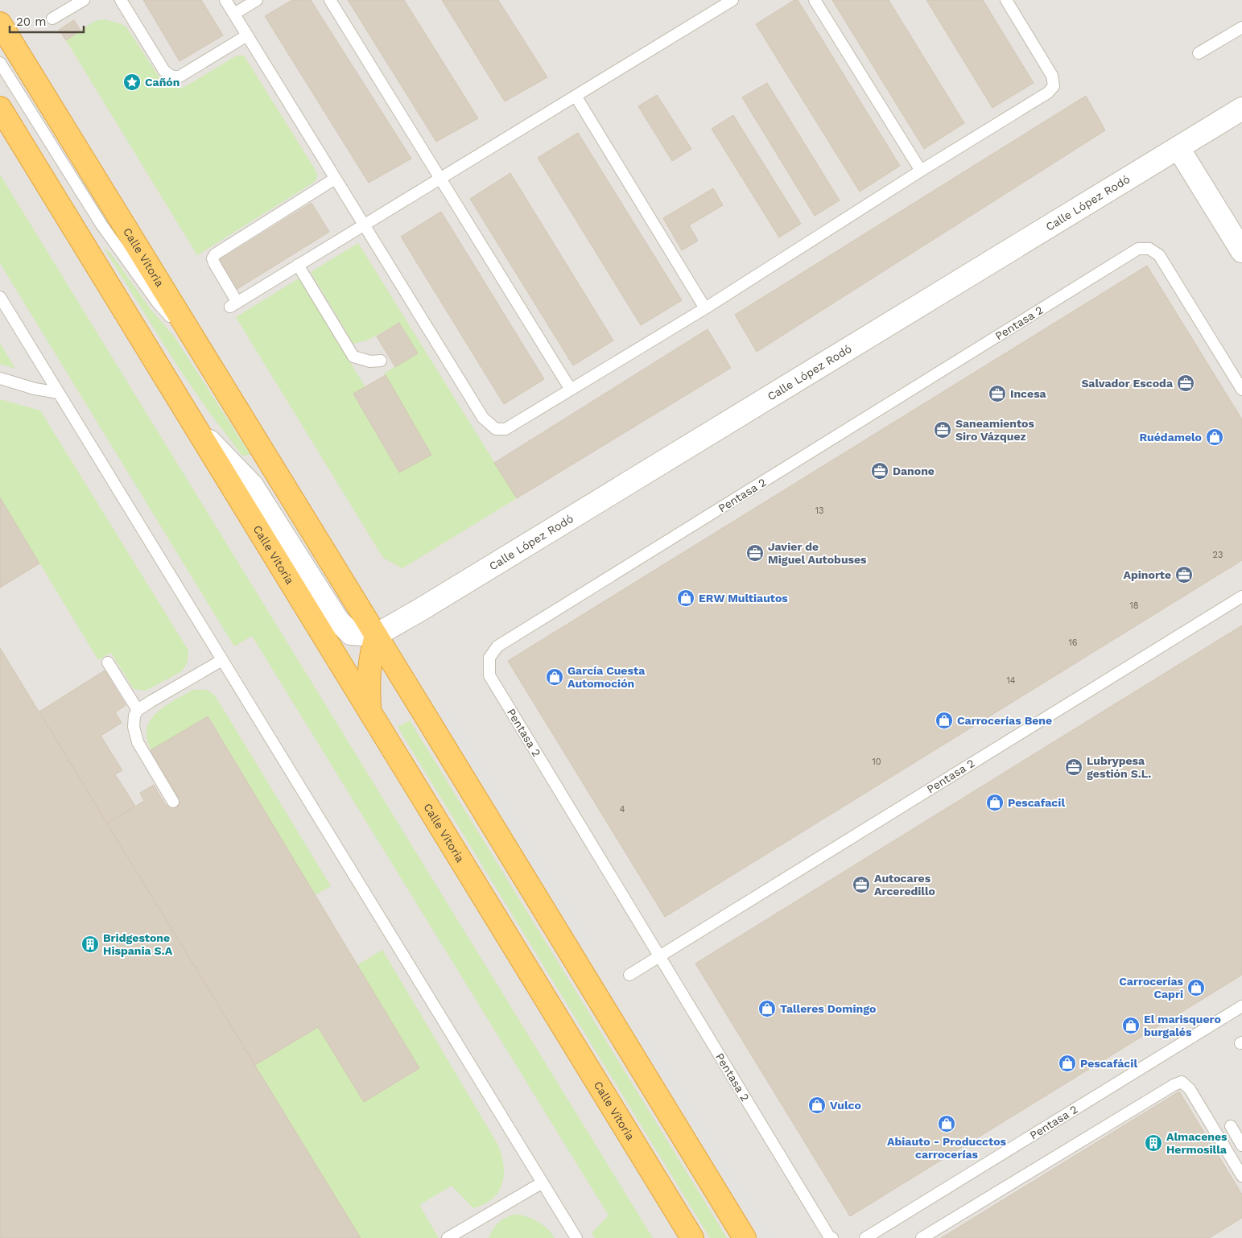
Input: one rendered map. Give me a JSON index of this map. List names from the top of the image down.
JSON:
{
  "streets": {
    "highway": ["Calle Vitoria"],
    "street": ["Calle López Rodó"],
    "lane": ["Pentasa 2"]
  },
  "crossings": [
    ["Calle López Rodó", "Calle Vitoria"]
  ],
  "places": {
    "place": ["Cañón"],
    "office": [
      "Salvador Escoda",
      "Incesa",
      "Saneamientos Siro Vázquez",
      "Danone",
      "Javier de Miguel Autobuses",
      "Apinorte",
      "Lubrypesa gestión S.L.",
      "Autocares Arceredillo"
    ],
    "shop": [
      "Ruédamelo",
      "ERW Multiautos",
      "García Cuesta Automoción",
      "Carrocerías Bene",
      "Pescafacil",
      "Carrocerías Capri",
      "Talleres Domingo",
      "El marisquero burgalés",
      "Pescafácil",
      "Vulco",
      "Abiauto - Producctos carrocerías"
    ],
    "building": ["Bridgestone Hispania S.A", "Almacenes Hermosilla"]
  },
  "house_numbers": [
    "13",
    "23",
    "18",
    "16",
    "14",
    "10",
    "4"
  ],
  "scale_bar": "20 m"
}
